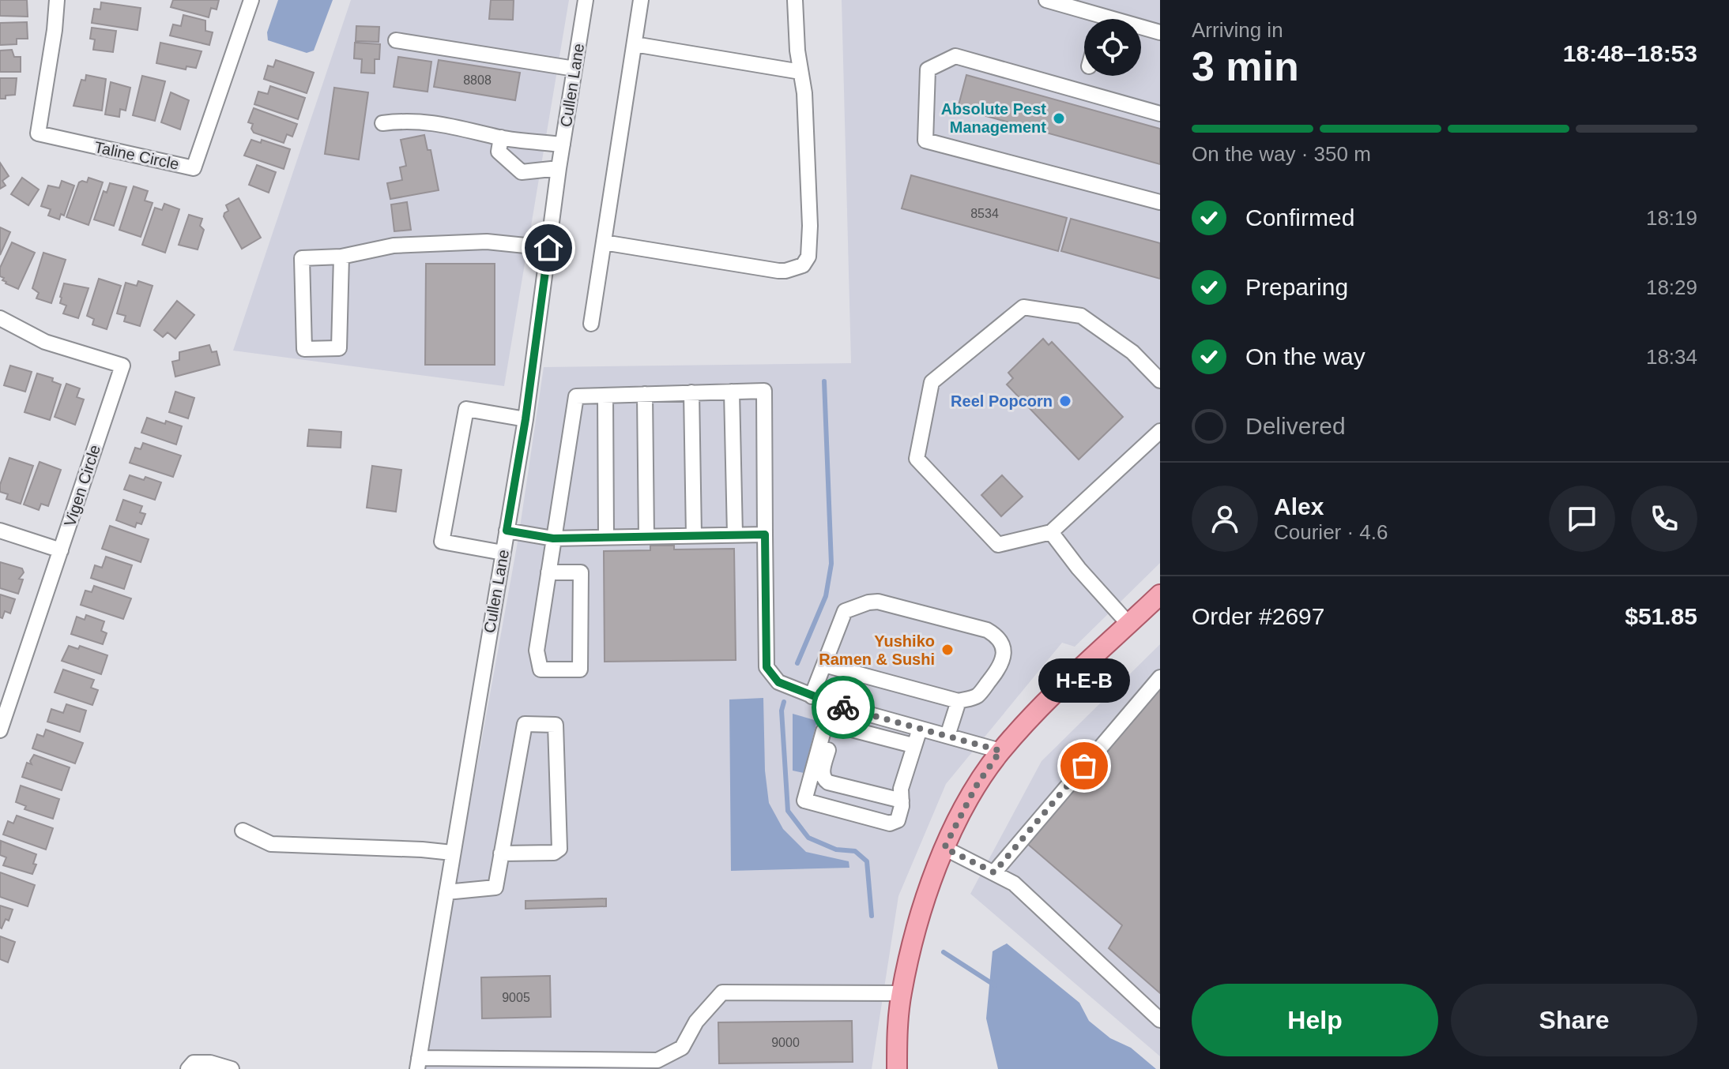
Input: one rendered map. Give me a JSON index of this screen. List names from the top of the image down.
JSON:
{
  "streets": {
    "street": ["Cullen Lane", "Taline Circle", "Vigen Circle"]
  },
  "places": [
    "Absolute Pest Management",
    "Reel Popcorn",
    "Yushiko Ramen & Sushi",
    "H-E-B"
  ],
  "house_numbers": [
    "8808",
    "8534",
    "9005",
    "9000"
  ],
  "page": {
    "heading": ["3 min", "Arriving in", "18:48–18:53"],
    "panel": [
      "Alex",
      "Courier · 4.6",
      "Order #2697",
      "$51.85"
    ],
    "bar": "On the way · 350 m",
    "list": [
      ["Confirmed", "18:19"],
      ["Preparing", "18:29"],
      ["On the way", "18:34"],
      "Delivered"
    ],
    "bubble": "H-E-B",
    "buttons": ["Help", "Share"]
  }
}
